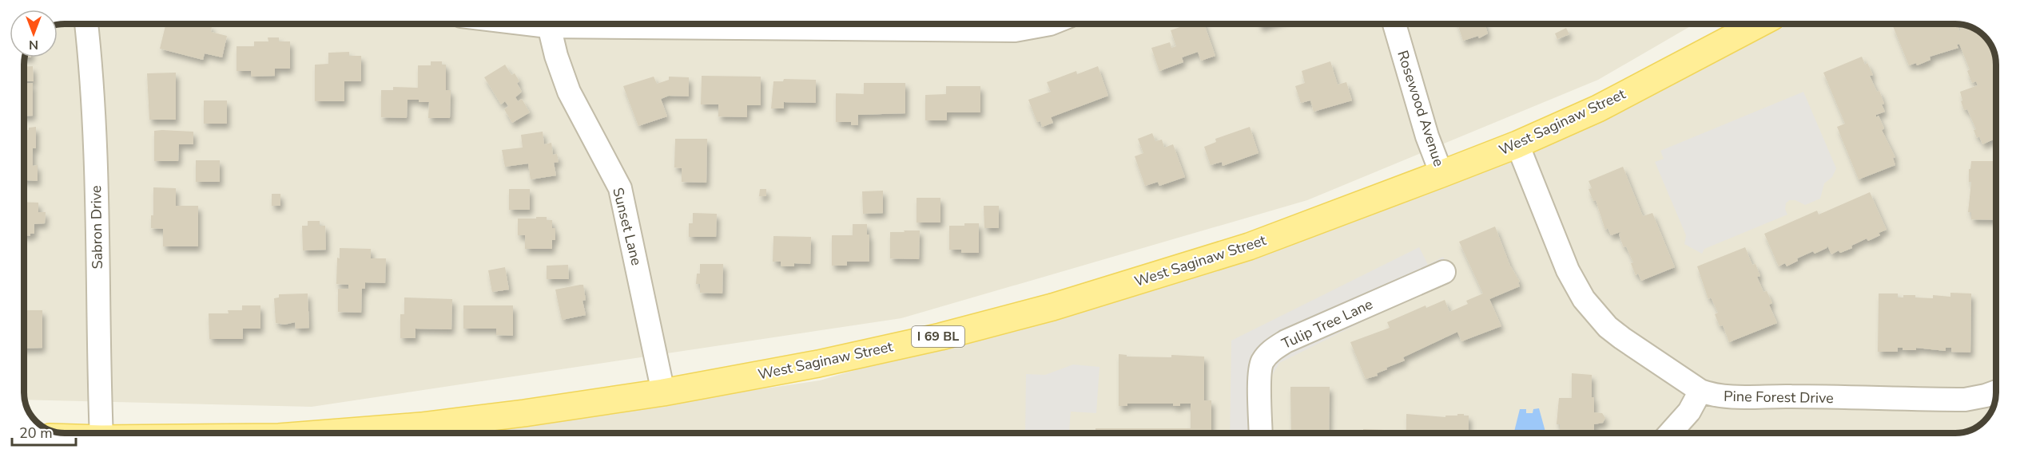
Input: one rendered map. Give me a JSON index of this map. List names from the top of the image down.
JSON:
{
  "streets": {
    "main road": ["West Saginaw Street", "I 69 BL"],
    "street": [
      "Rosewood Avenue",
      "Sunset Lane",
      "Sabron Drive",
      "Tulip Tree Lane",
      "Pine Forest Drive"
    ]
  },
  "crossings": [
    ["Rosewood Avenue", "West Saginaw Street"],
    ["West Saginaw Street", "Sunset Lane"],
    ["West Saginaw Street", "Pine Forest Drive"]
  ],
  "scale_bar": "20 m",
  "north": "bottom"
}
